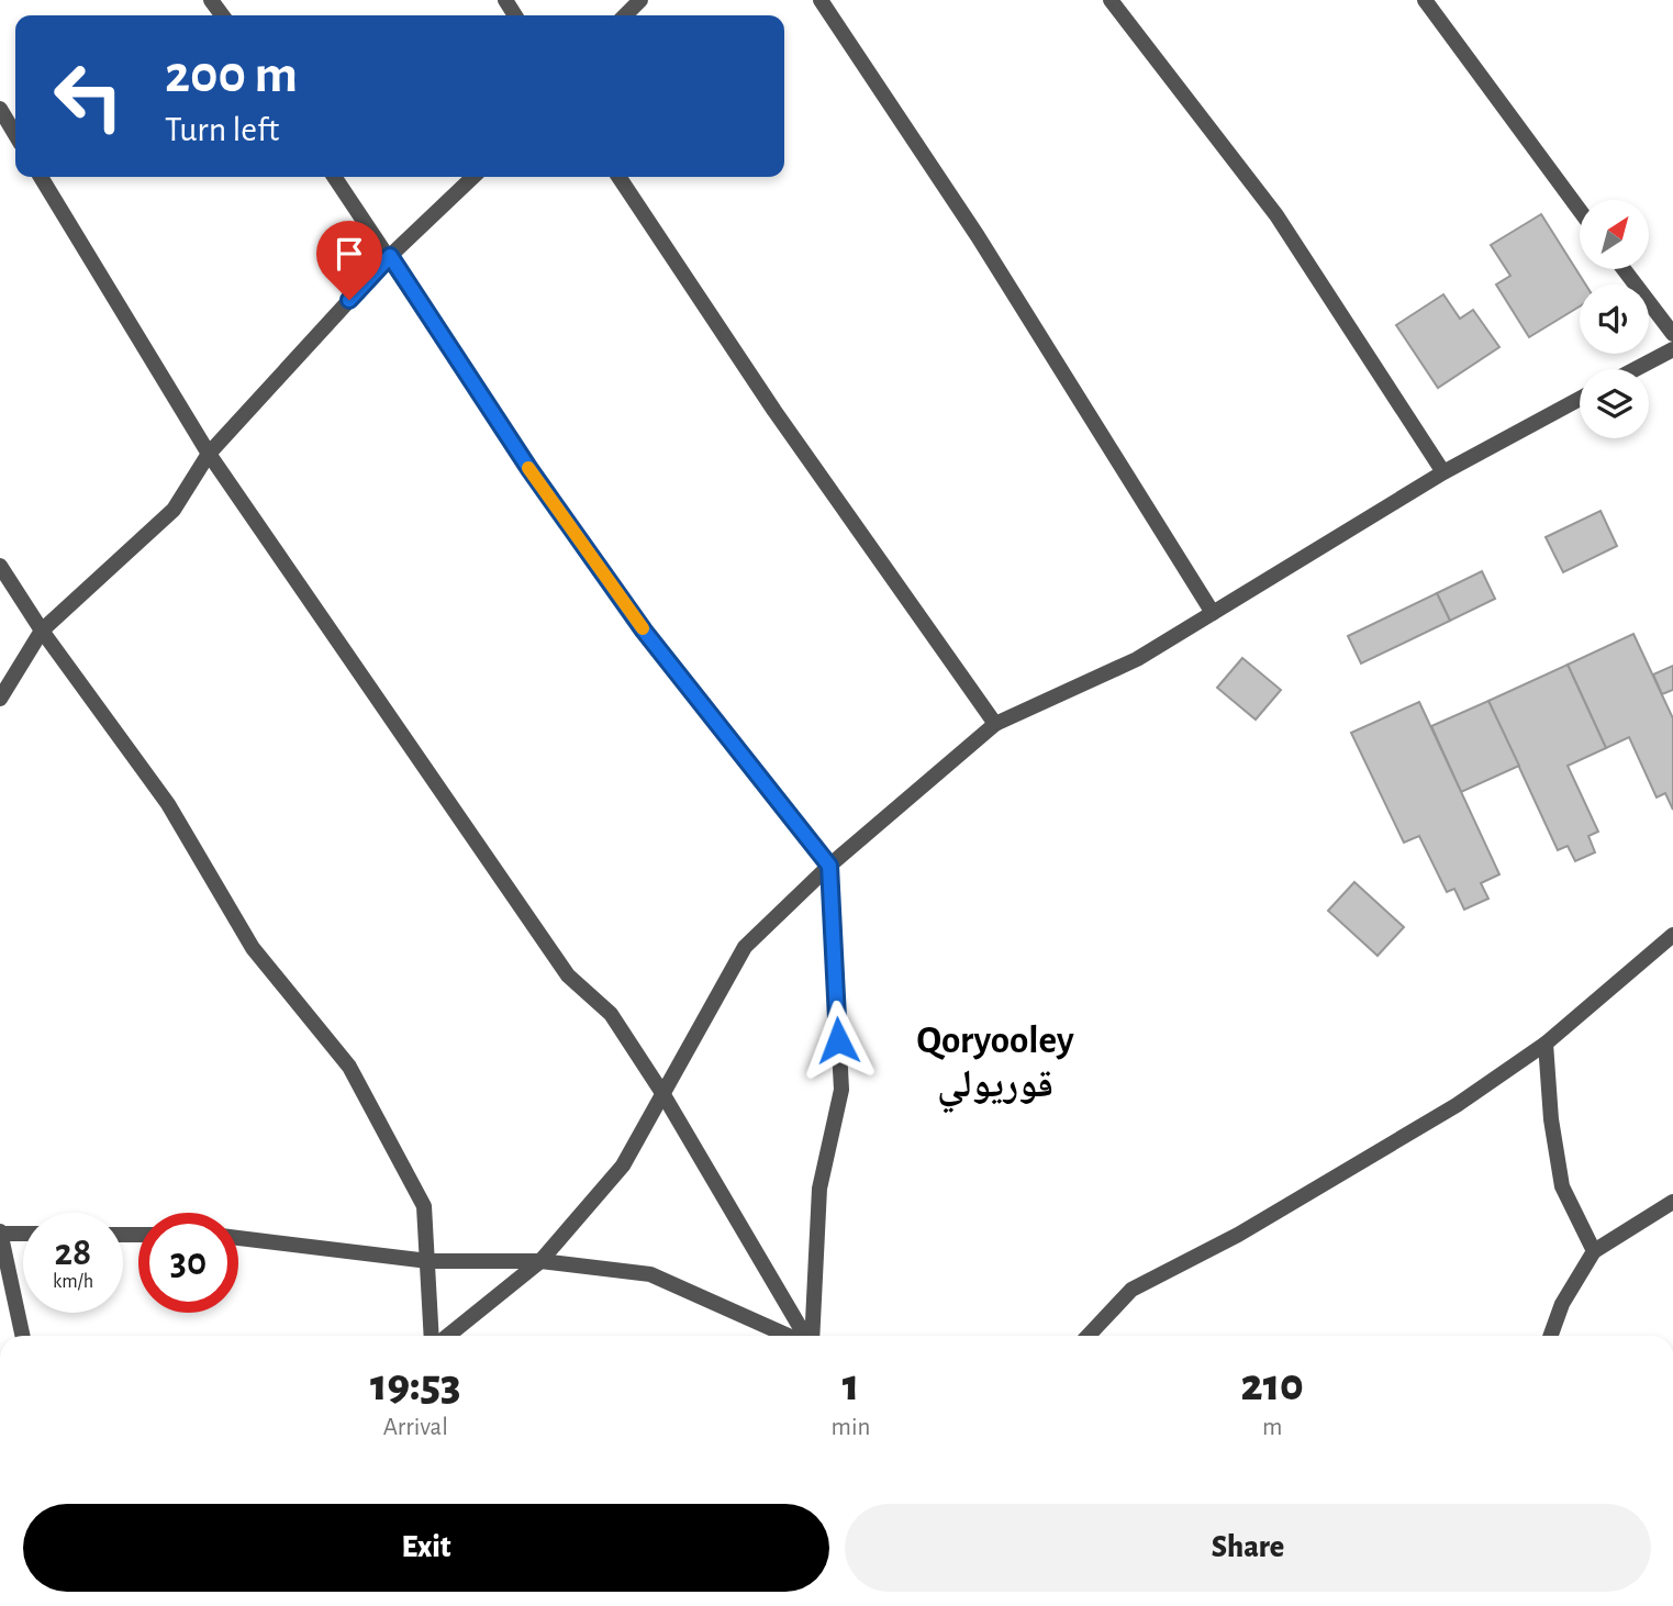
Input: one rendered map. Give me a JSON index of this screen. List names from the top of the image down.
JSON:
{
  "districts": ["Qoryooley قوريولي"],
  "north": "top right",
  "page": {
    "turn": ["200 m", "Turn left"],
    "speed": "28 km/h",
    "limit": "30",
    "eta": [
      "19:53",
      "Arrival",
      "1",
      "min",
      "210",
      "m"
    ],
    "buttons": ["Exit", "Share"]
  }
}
